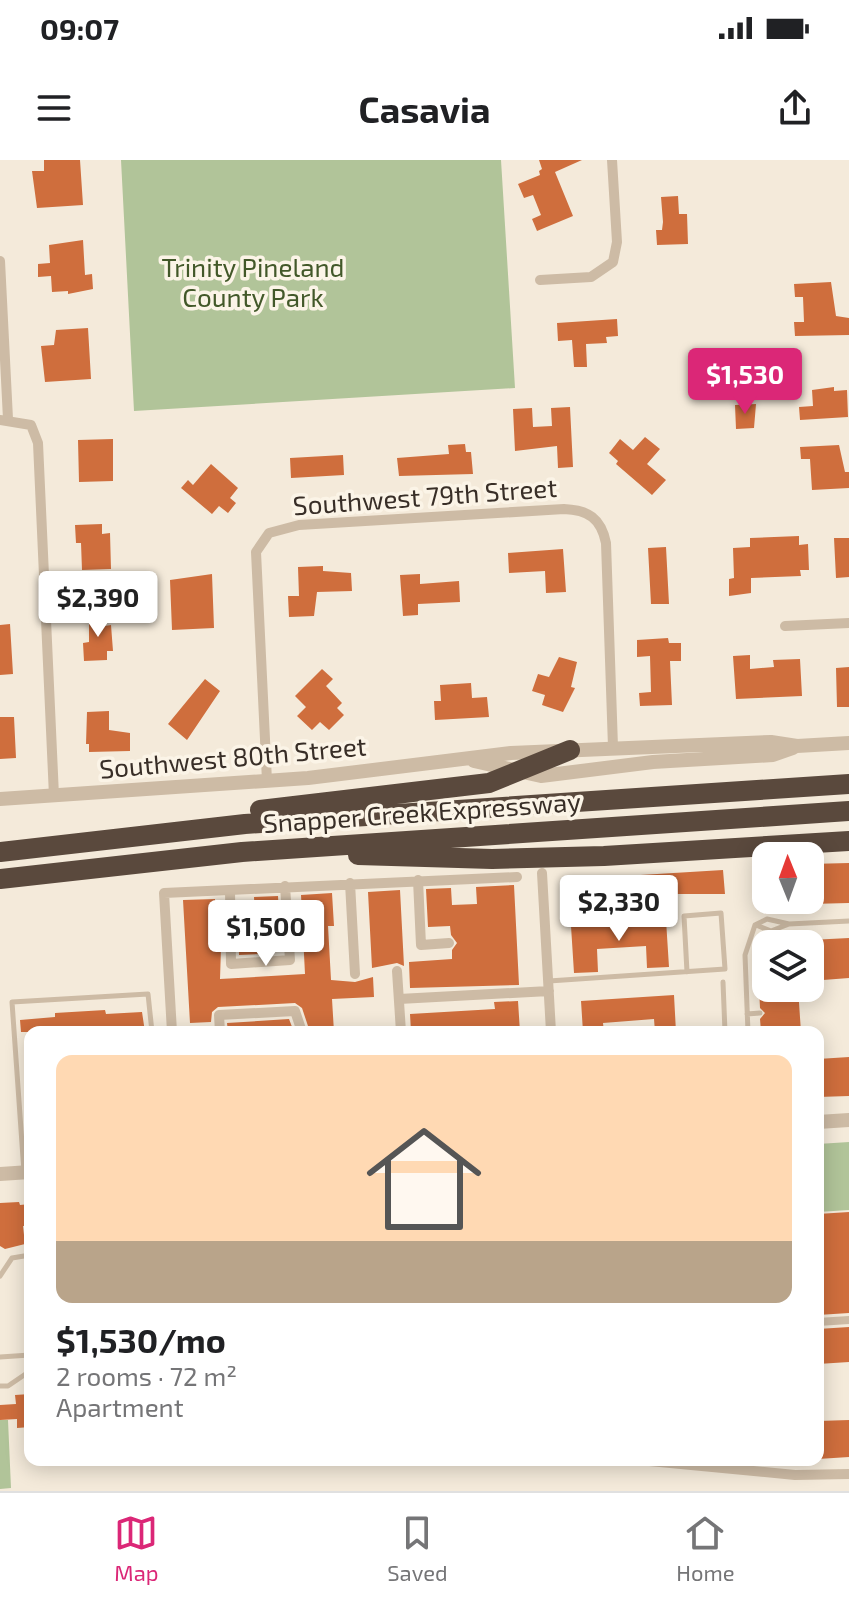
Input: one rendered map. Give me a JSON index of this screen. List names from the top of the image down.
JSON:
{
  "streets": {
    "highway": ["Snapper Creek Expressway"],
    "street": ["Southwest 79th Street", "Southwest 80th Street"]
  },
  "crossings": [
    ["Southwest 79th Street", "Southwest 80th Street"]
  ],
  "parks": ["Trinity Pineland County Park"],
  "north": "top",
  "page": {
    "status": "09:07",
    "header": "Casavia",
    "price": [
      "$1,530",
      "$2,390",
      "$2,330",
      "$1,500"
    ],
    "list": [
      {
        "name": "$1,530/mo",
        "note": "2 rooms · 72 m² · Apartment"
      }
    ],
    "tabs": ["Map", "Saved", "Home"]
  }
}
